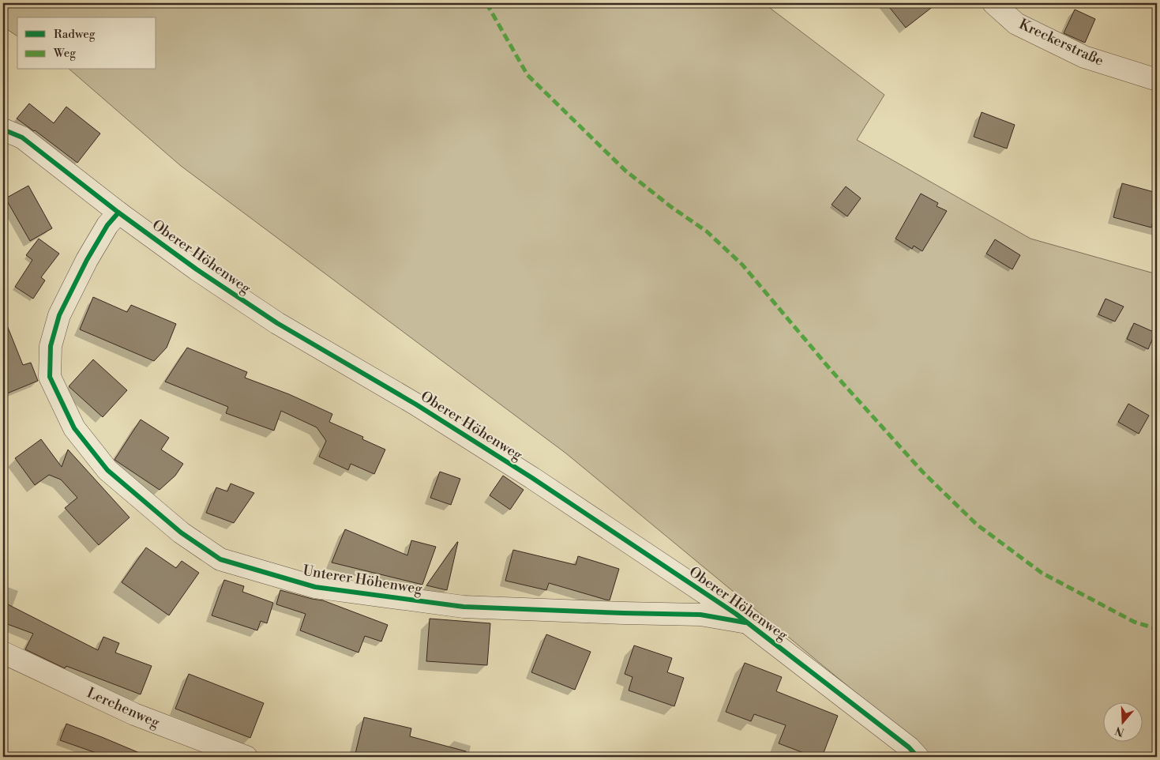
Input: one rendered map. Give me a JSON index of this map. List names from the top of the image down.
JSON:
{
  "streets": {
    "street": [
      "Kreckerstraße",
      "Oberer Höhenweg",
      "Unterer Höhenweg",
      "Lerchenweg"
    ]
  },
  "crossings": [
    ["Oberer Höhenweg", "Unterer Höhenweg"]
  ],
  "legend": ["Radweg", "Weg"],
  "north": "bottom"
}
